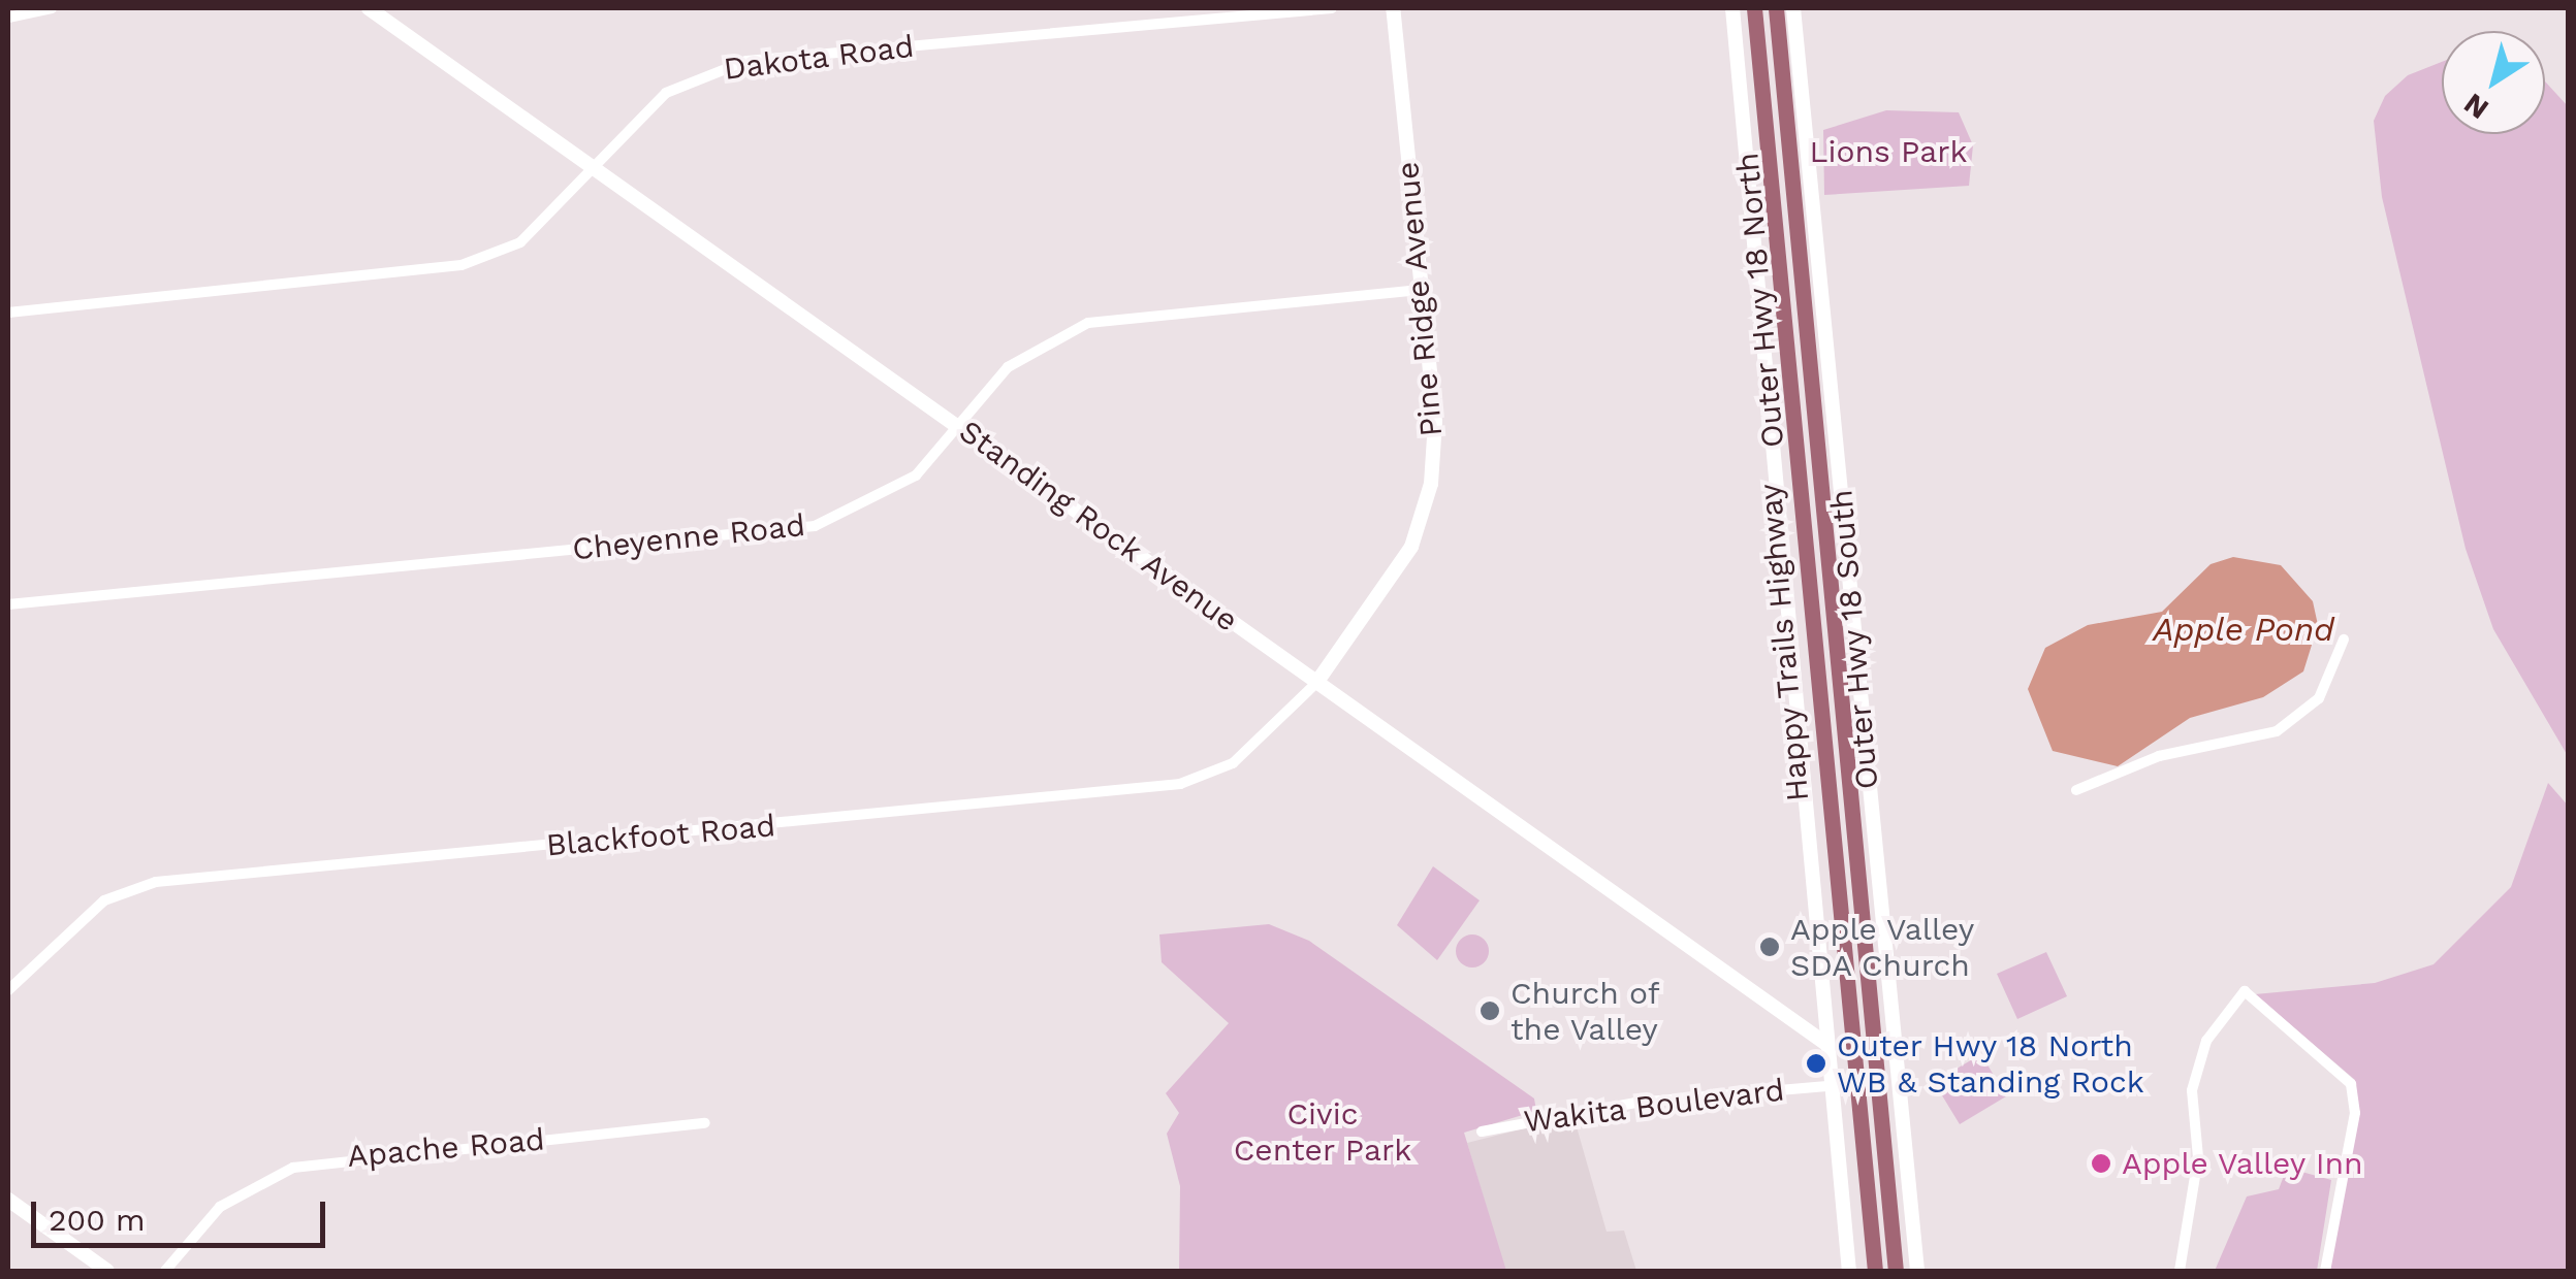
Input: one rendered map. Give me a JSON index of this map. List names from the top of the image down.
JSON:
{
  "streets": {
    "main road": ["Happy Trails Highway"],
    "street": [
      "Dakota Road",
      "Pine Ridge Avenue",
      "Outer Hwy 18 North",
      "Standing Rock Avenue",
      "Cheyenne Road",
      "Outer Hwy 18 South",
      "Blackfoot Road",
      "Wakita Boulevard",
      "Apache Road"
    ]
  },
  "crossings": [
    ["Dakota Road", "Standing Rock Avenue"],
    ["Pine Ridge Avenue", "Standing Rock Avenue"],
    ["Pine Ridge Avenue", "Cheyenne Road"],
    ["Pine Ridge Avenue", "Blackfoot Road"],
    ["Outer Hwy 18 North", "Standing Rock Avenue"],
    ["Outer Hwy 18 North", "Wakita Boulevard"],
    ["Standing Rock Avenue", "Cheyenne Road"],
    ["Standing Rock Avenue", "Blackfoot Road"]
  ],
  "water": ["Apple Pond"],
  "parks": ["Lions Park", "Civic Center Park"],
  "places": [
    "Apple Valley SDA Church",
    "Church of the Valley",
    "Outer Hwy 18 North WB & Standing Rock",
    "Apple Valley Inn"
  ],
  "scale_bar": "200 m",
  "north": "bottom left"
}
